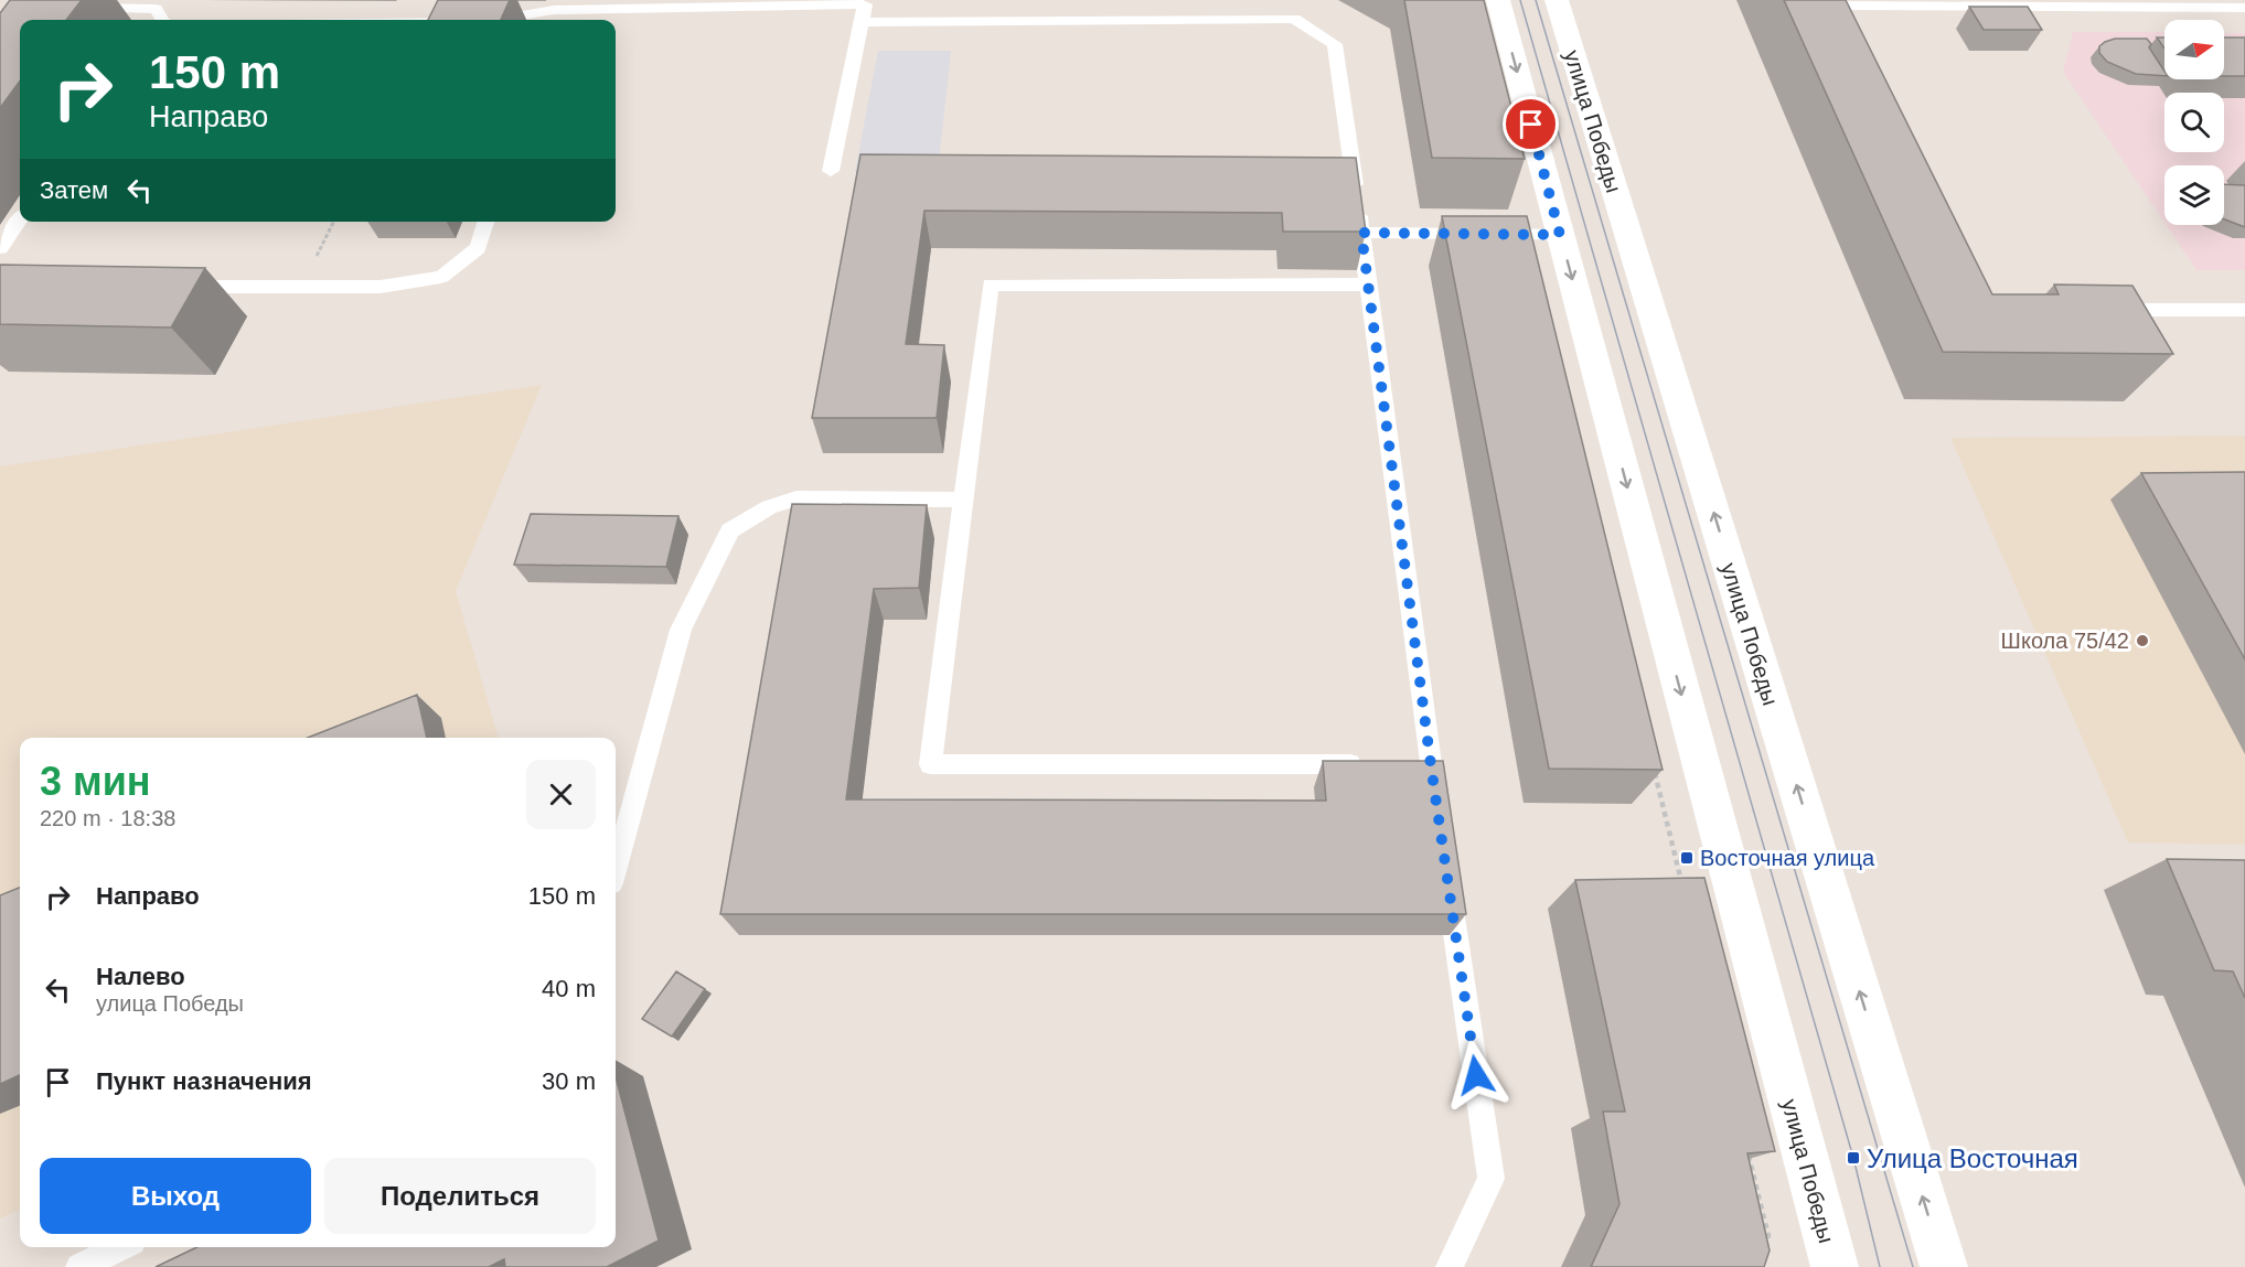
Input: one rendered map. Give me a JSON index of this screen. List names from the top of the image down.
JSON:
{
  "streets": {
    "main road": ["улица Победы"]
  },
  "places": {
    "other": ["Школа 75/42"],
    "transit": ["Восточная улица", "Улица Восточная"]
  },
  "north": "right",
  "page": {
    "turn": ["150 m", "Направо"],
    "then": "Затем",
    "heading": ["3 мин", "220 m · 18:38"],
    "list": [
      {
        "name": "Направо",
        "value": "150 m"
      },
      {
        "name": "Налево",
        "note": "улица Победы",
        "value": "40 m"
      },
      {
        "name": "Пункт назначения",
        "value": "30 m"
      }
    ],
    "buttons": ["Выход", "Поделиться"]
  }
}
